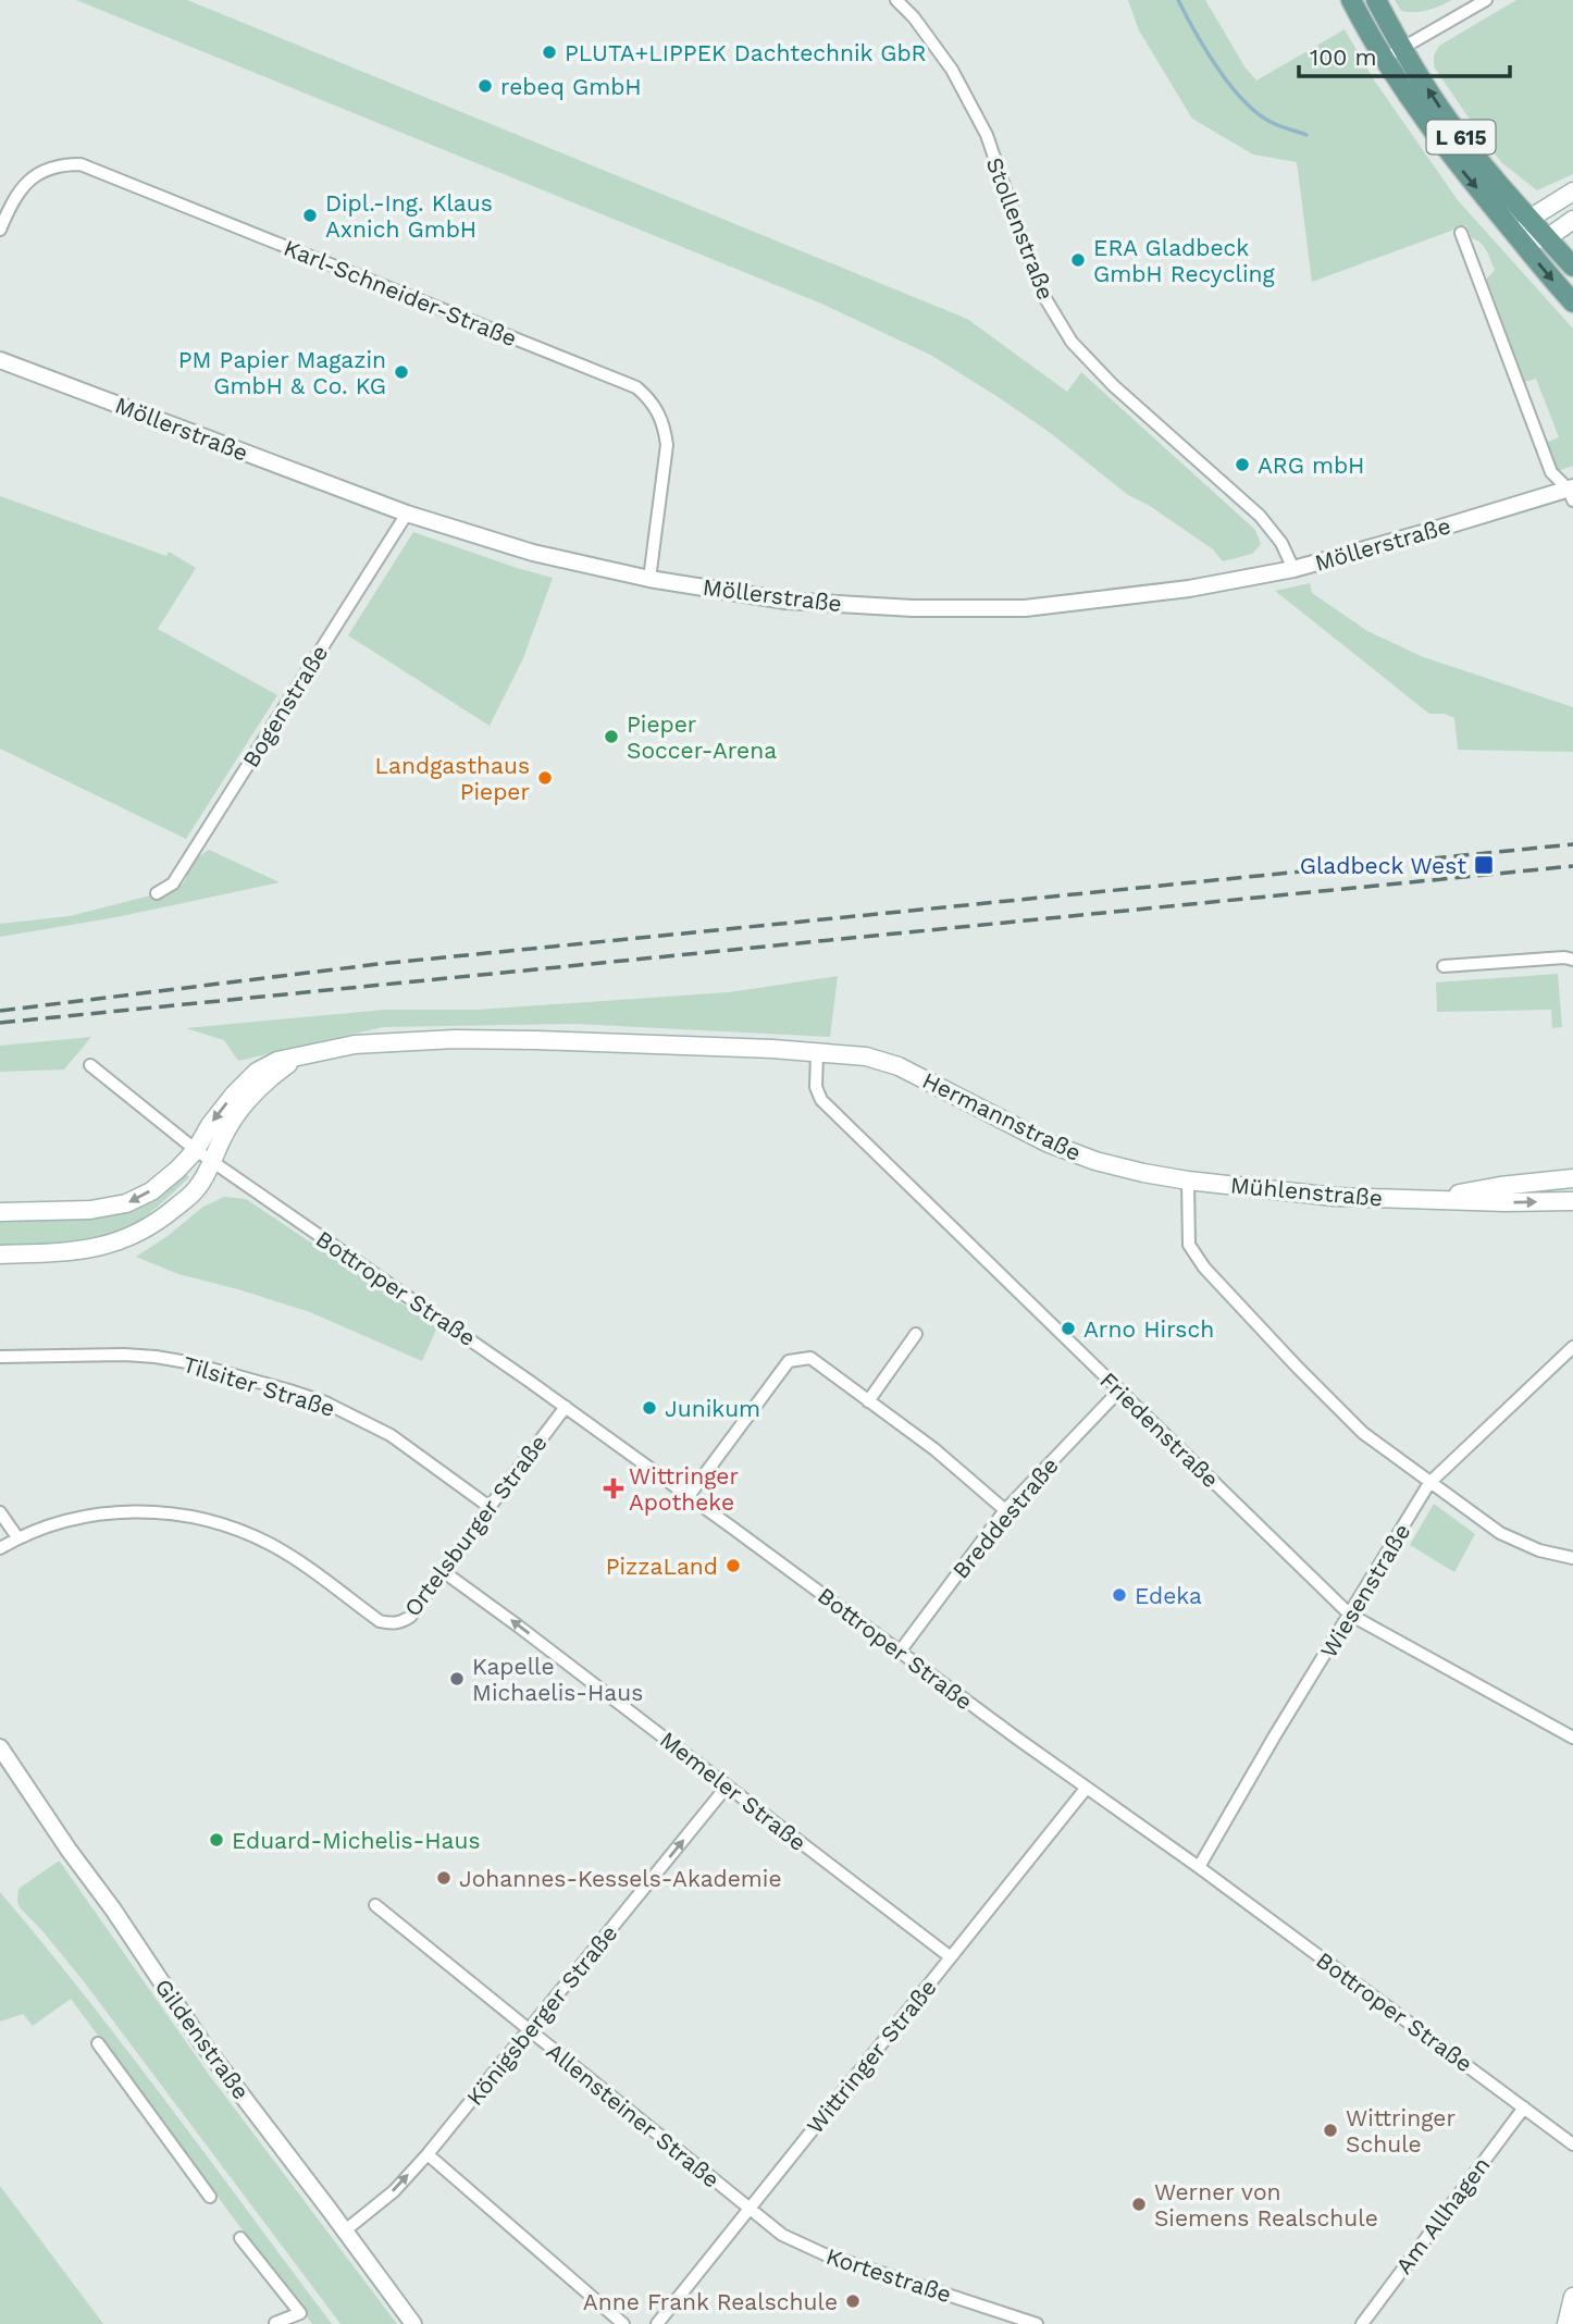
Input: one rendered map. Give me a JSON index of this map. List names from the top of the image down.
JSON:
{
  "streets": {
    "main road": ["L 615", "Hermannstraße", "Mühlenstraße"],
    "street": [
      "Stollenstraße",
      "Karl-Schneider-Straße",
      "Möllerstraße",
      "Bogenstraße",
      "Bottroper Straße",
      "Tilsiter Straße",
      "Friedenstraße",
      "Breddestraße",
      "Ortelsburger Straße",
      "Wiesenstraße",
      "Memeler Straße",
      "Königsberger Straße",
      "Gildenstraße",
      "Wittringer Straße",
      "Allensteiner Straße",
      "Am Allhagen",
      "Kortestraße"
    ]
  },
  "crossings": [
    ["Stollenstraße", "Möllerstraße"],
    ["Karl-Schneider-Straße", "Möllerstraße"],
    ["Möllerstraße", "Bogenstraße"],
    ["Hermannstraße", "Mühlenstraße"],
    ["Hermannstraße", "Bottroper Straße"],
    ["Hermannstraße", "Friedenstraße"],
    ["Bottroper Straße", "Breddestraße"],
    ["Bottroper Straße", "Ortelsburger Straße"],
    ["Bottroper Straße", "Wiesenstraße"],
    ["Bottroper Straße", "Wittringer Straße"],
    ["Bottroper Straße", "Am Allhagen"],
    ["Tilsiter Straße", "Ortelsburger Straße"],
    ["Friedenstraße", "Breddestraße"],
    ["Friedenstraße", "Wiesenstraße"],
    ["Ortelsburger Straße", "Memeler Straße"],
    ["Memeler Straße", "Königsberger Straße"],
    ["Memeler Straße", "Wittringer Straße"],
    ["Königsberger Straße", "Gildenstraße"],
    ["Königsberger Straße", "Allensteiner Straße"],
    ["Wittringer Straße", "Allensteiner Straße"],
    ["Wittringer Straße", "Kortestraße"],
    ["Allensteiner Straße", "Kortestraße"]
  ],
  "one_way": ["Memeler Straße", "Königsberger Straße"],
  "places": {
    "other": [
      "PLUTA+LIPPEK Dachtechnik GbR",
      "rebeq GmbH",
      "Dipl.-Ing. Klaus Axnich GmbH",
      "ERA Gladbeck GmbH Recycling",
      "PM Papier Magazin GmbH & Co. KG",
      "ARG mbH",
      "Pieper Soccer-Arena",
      "Landgasthaus Pieper",
      "Arno Hirsch",
      "Junikum",
      "PizzaLand",
      "Edeka",
      "Kapelle Michaelis-Haus",
      "Eduard-Michelis-Haus",
      "Johannes-Kessels-Akademie",
      "Wittringer Schule",
      "Werner von Siemens Realschule",
      "Anne Frank Realschule"
    ],
    "transit": ["Gladbeck West"],
    "health": ["Wittringer Apotheke"]
  },
  "scale_bar": "100 m"
}
